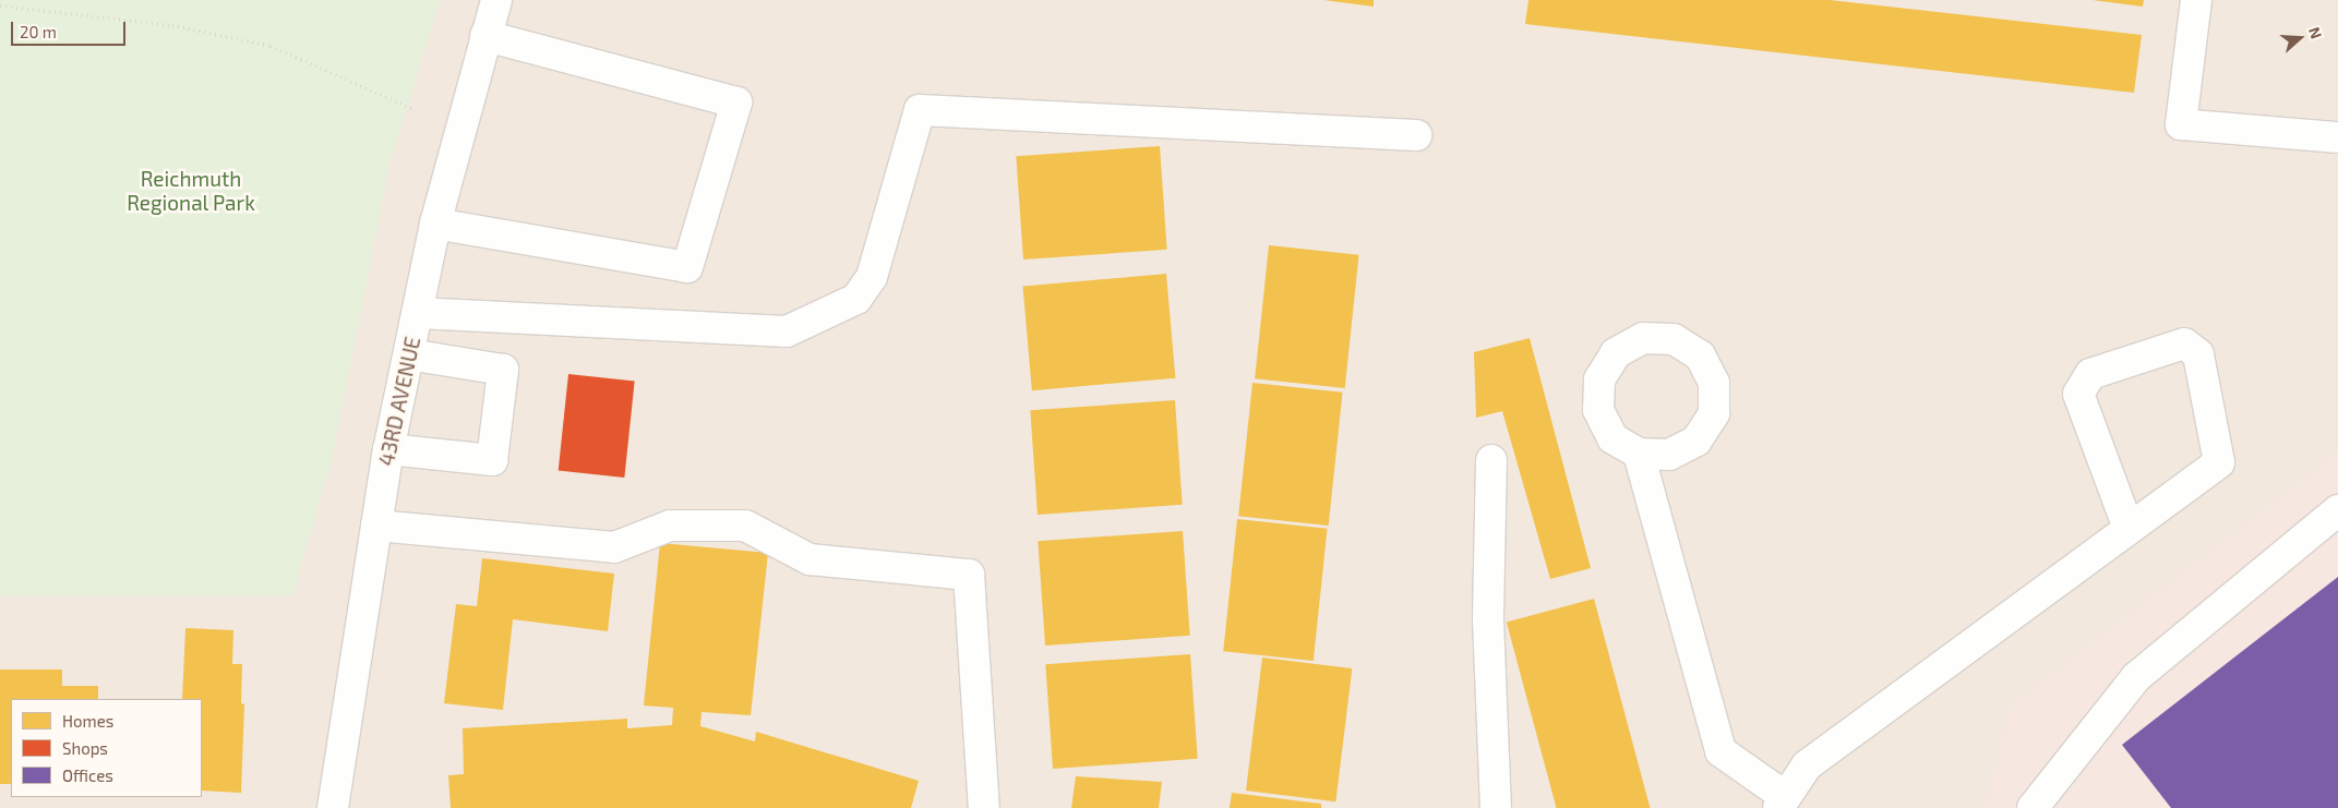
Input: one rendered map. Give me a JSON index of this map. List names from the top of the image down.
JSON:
{
  "streets": {
    "street": ["43RD AVENUE"]
  },
  "parks": ["Reichmuth Regional Park"],
  "legend": ["Homes", "Shops", "Offices"],
  "scale_bar": "20 m",
  "north": "right"
}
